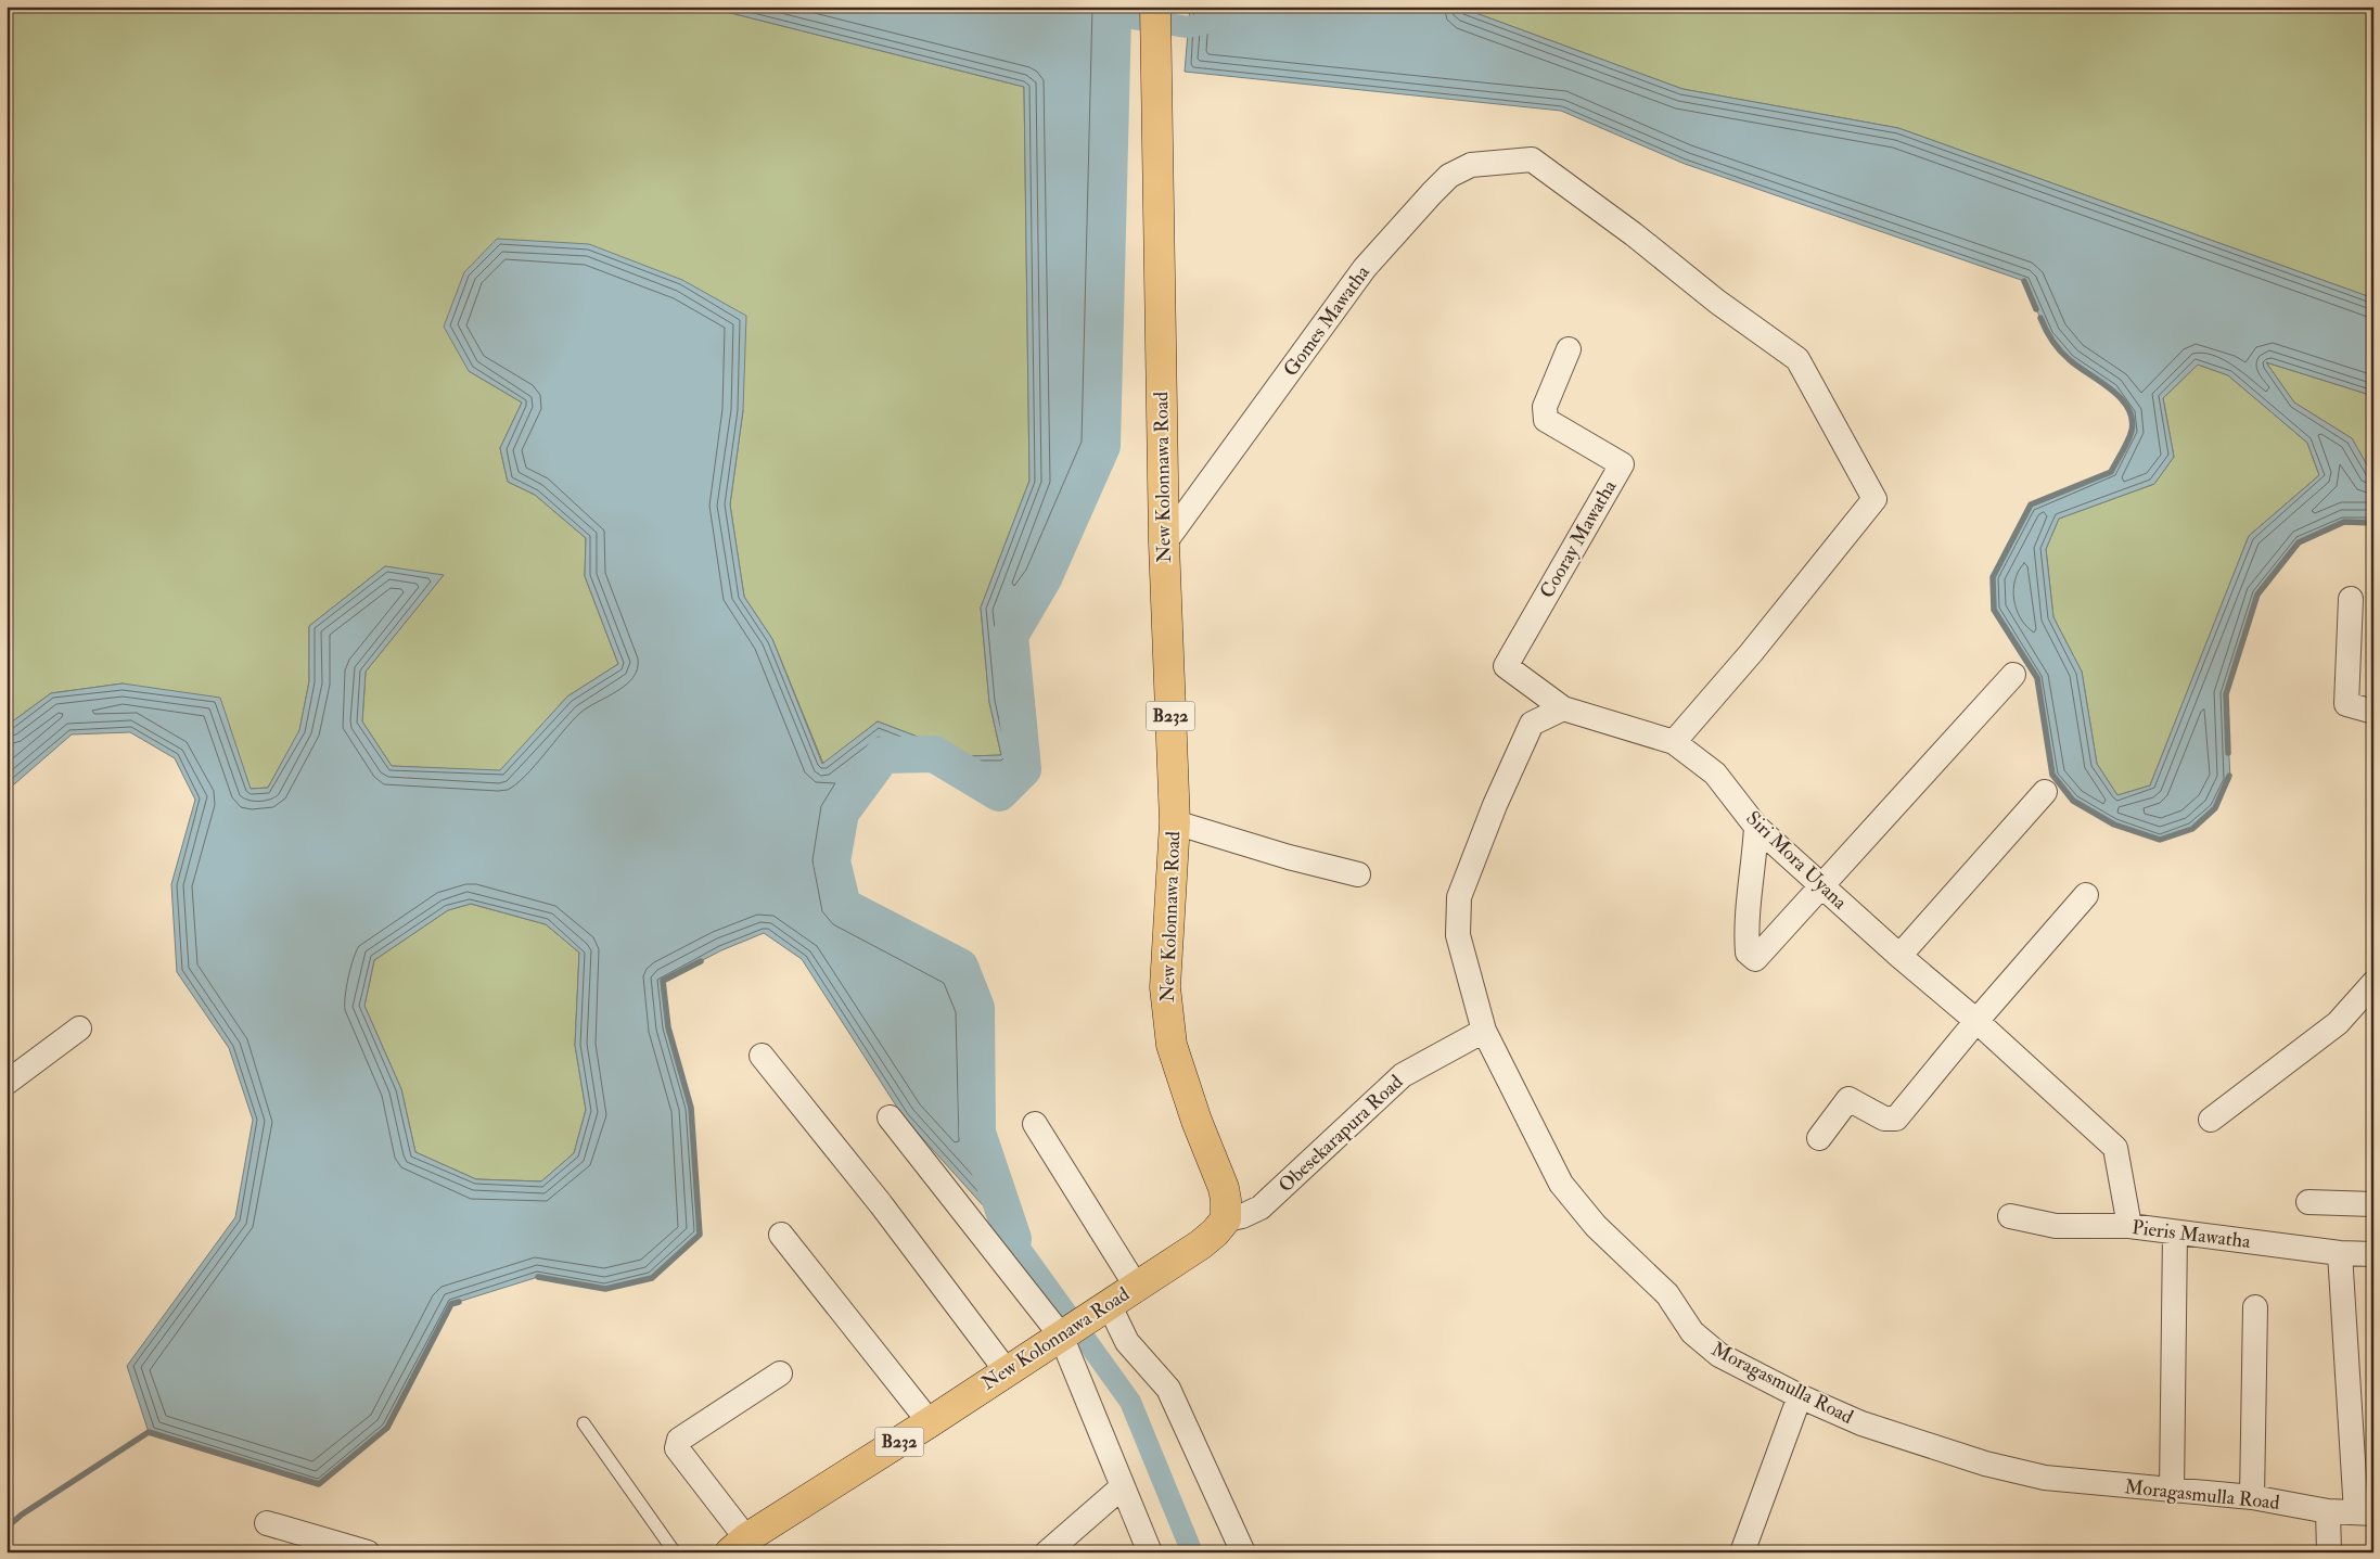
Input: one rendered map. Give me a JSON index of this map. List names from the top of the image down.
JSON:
{
  "streets": {
    "main road": ["New Kolonnawa Road", "B232"],
    "street": [
      "Gomes Mawatha",
      "Cooray Mawatha",
      "Siri Mora Uyana",
      "Obesekarapura Road",
      "Pieris Mawatha",
      "Moragasmulla Road"
    ]
  },
  "crossings": [
    ["Gomes Mawatha", "New Kolonnawa Road"],
    ["Gomes Mawatha", "Siri Mora Uyana"],
    ["New Kolonnawa Road", "Obesekarapura Road"],
    ["Cooray Mawatha", "Siri Mora Uyana"],
    ["Cooray Mawatha", "Moragasmulla Road"],
    ["Siri Mora Uyana", "Pieris Mawatha"],
    ["Siri Mora Uyana", "Moragasmulla Road"],
    ["Obesekarapura Road", "Moragasmulla Road"]
  ]
}
